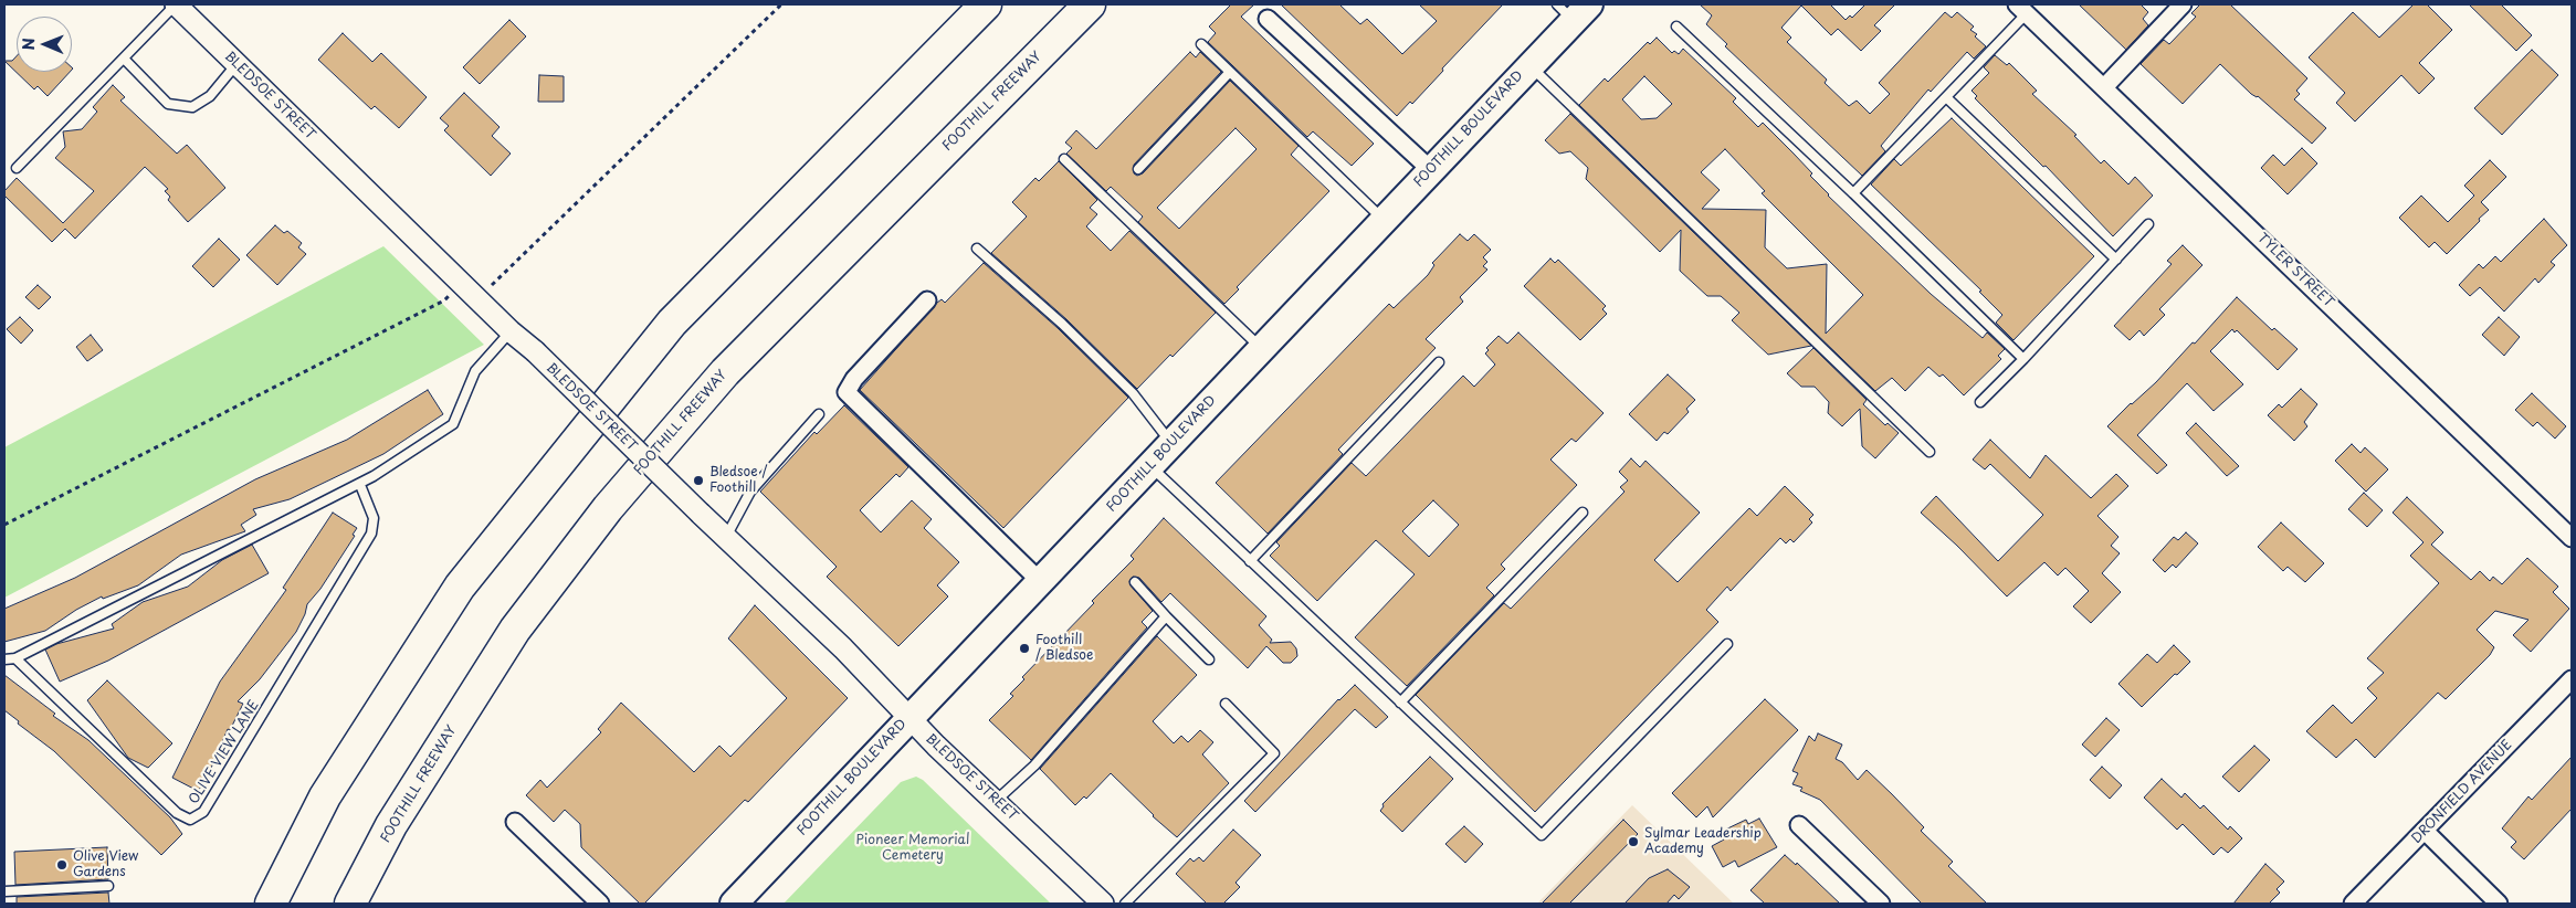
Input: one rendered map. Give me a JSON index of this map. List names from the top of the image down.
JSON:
{
  "streets": {
    "highway": ["FOOTHILL FREEWAY"],
    "main road": ["FOOTHILL BOULEVARD"],
    "street": ["BLEDSOE STREET", "TYLER STREET", "DRONFIELD AVENUE"],
    "lane": ["OLIVE VIEW LANE"]
  },
  "crossings": [
    ["BLEDSOE STREET", "FOOTHILL BOULEVARD"]
  ],
  "parks": ["Pioneer Memorial Cemetery"],
  "places": [
    "Bledsoe / Foothill",
    "Foothill / Bledsoe",
    "Sylmar Leadership Academy",
    "Olive View Gardens"
  ],
  "north": "left"
}
